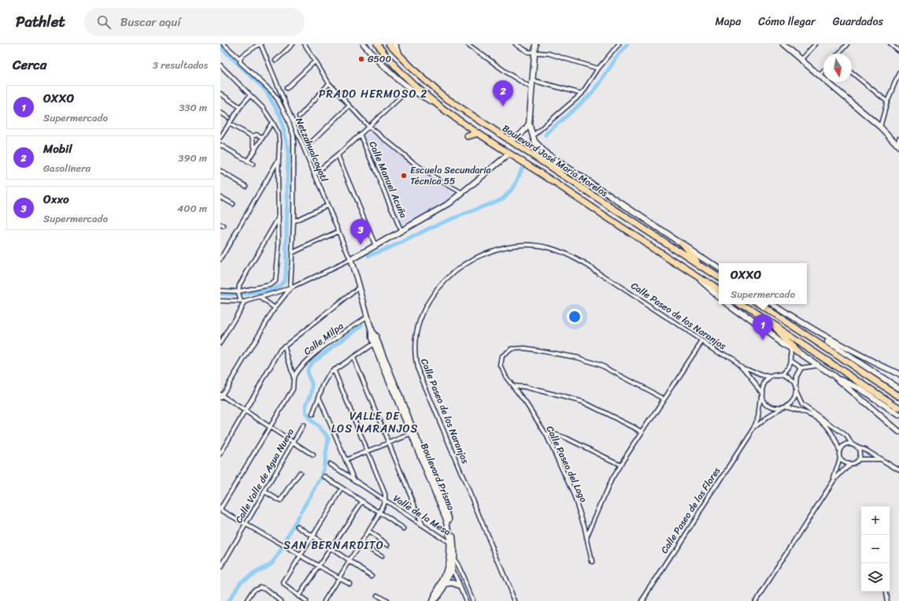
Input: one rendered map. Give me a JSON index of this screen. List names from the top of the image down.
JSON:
{
  "streets": {
    "main road": ["Boulevard José María Morelos"],
    "street": [
      "Netzahualcoyotl",
      "Calle Manuel Acuña",
      "Calle Paseo de los Naranjos",
      "Calle Milpa",
      "Calle Paseo del Lago",
      "Calle Valle de Agua Nueva",
      "Boulevard Prisma",
      "Calle Paseo de las Flores",
      "Valle de la Mesa"
    ]
  },
  "crossings": [
    ["Netzahualcoyotl", "Boulevard Prisma"],
    ["Calle Paseo de los Naranjos", "Calle Paseo del Lago"],
    ["Calle Paseo de los Naranjos", "Calle Paseo de las Flores"],
    ["Calle Milpa", "Boulevard Prisma"],
    ["Boulevard Prisma", "Valle de la Mesa"]
  ],
  "districts": ["PRADO HERMOSO 2", "VALLE DE LOS NARANJOS", "SAN BERNARDITO"],
  "places": ["G500", "Escuela Secundaria Técnica 55"],
  "north": "bottom",
  "page": {
    "header": "Pathlet",
    "search": "Buscar aquí",
    "nav": ["Mapa", "Cómo llegar", "Guardados"],
    "heading": ["Cerca", "3 resultados"],
    "pins": ["2", "3", "1"],
    "list": [
      {
        "mark": "1",
        "name": "OXXO",
        "note": "Supermercado",
        "value": "330 m"
      },
      {
        "mark": "2",
        "name": "Mobil",
        "note": "Gasolinera",
        "value": "390 m"
      },
      {
        "mark": "3",
        "name": "Oxxo",
        "note": "Supermercado",
        "value": "400 m"
      }
    ],
    "popup": ["OXXO", "Supermercado"],
    "map_buttons": ["+", "−"]
  }
}
